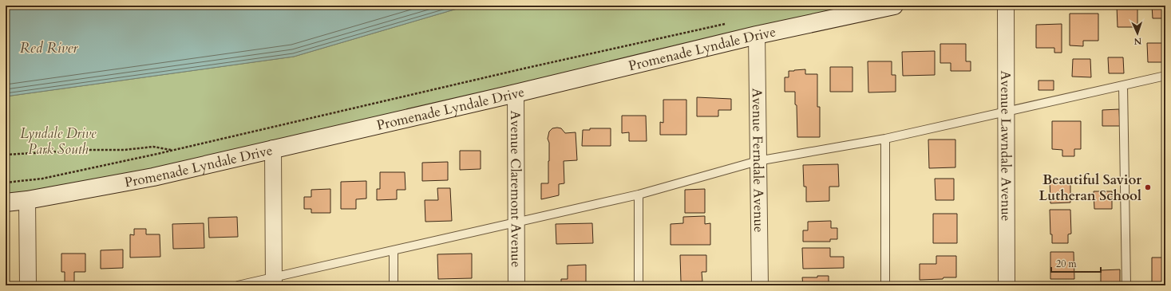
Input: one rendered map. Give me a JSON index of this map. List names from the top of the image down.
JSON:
{
  "streets": {
    "street": [
      "Promenade Lyndale Drive",
      "Avenue Lawndale Avenue",
      "Avenue Ferndale Avenue",
      "Avenue Claremont Avenue"
    ]
  },
  "crossings": [
    ["Promenade Lyndale Drive", "Avenue Ferndale Avenue"],
    ["Promenade Lyndale Drive", "Avenue Claremont Avenue"]
  ],
  "water": ["Red River"],
  "parks": ["Lyndale Drive Park South"],
  "places": ["Beautiful Savior Lutheran School"],
  "scale_bar": "20 m",
  "north": "bottom"
}
